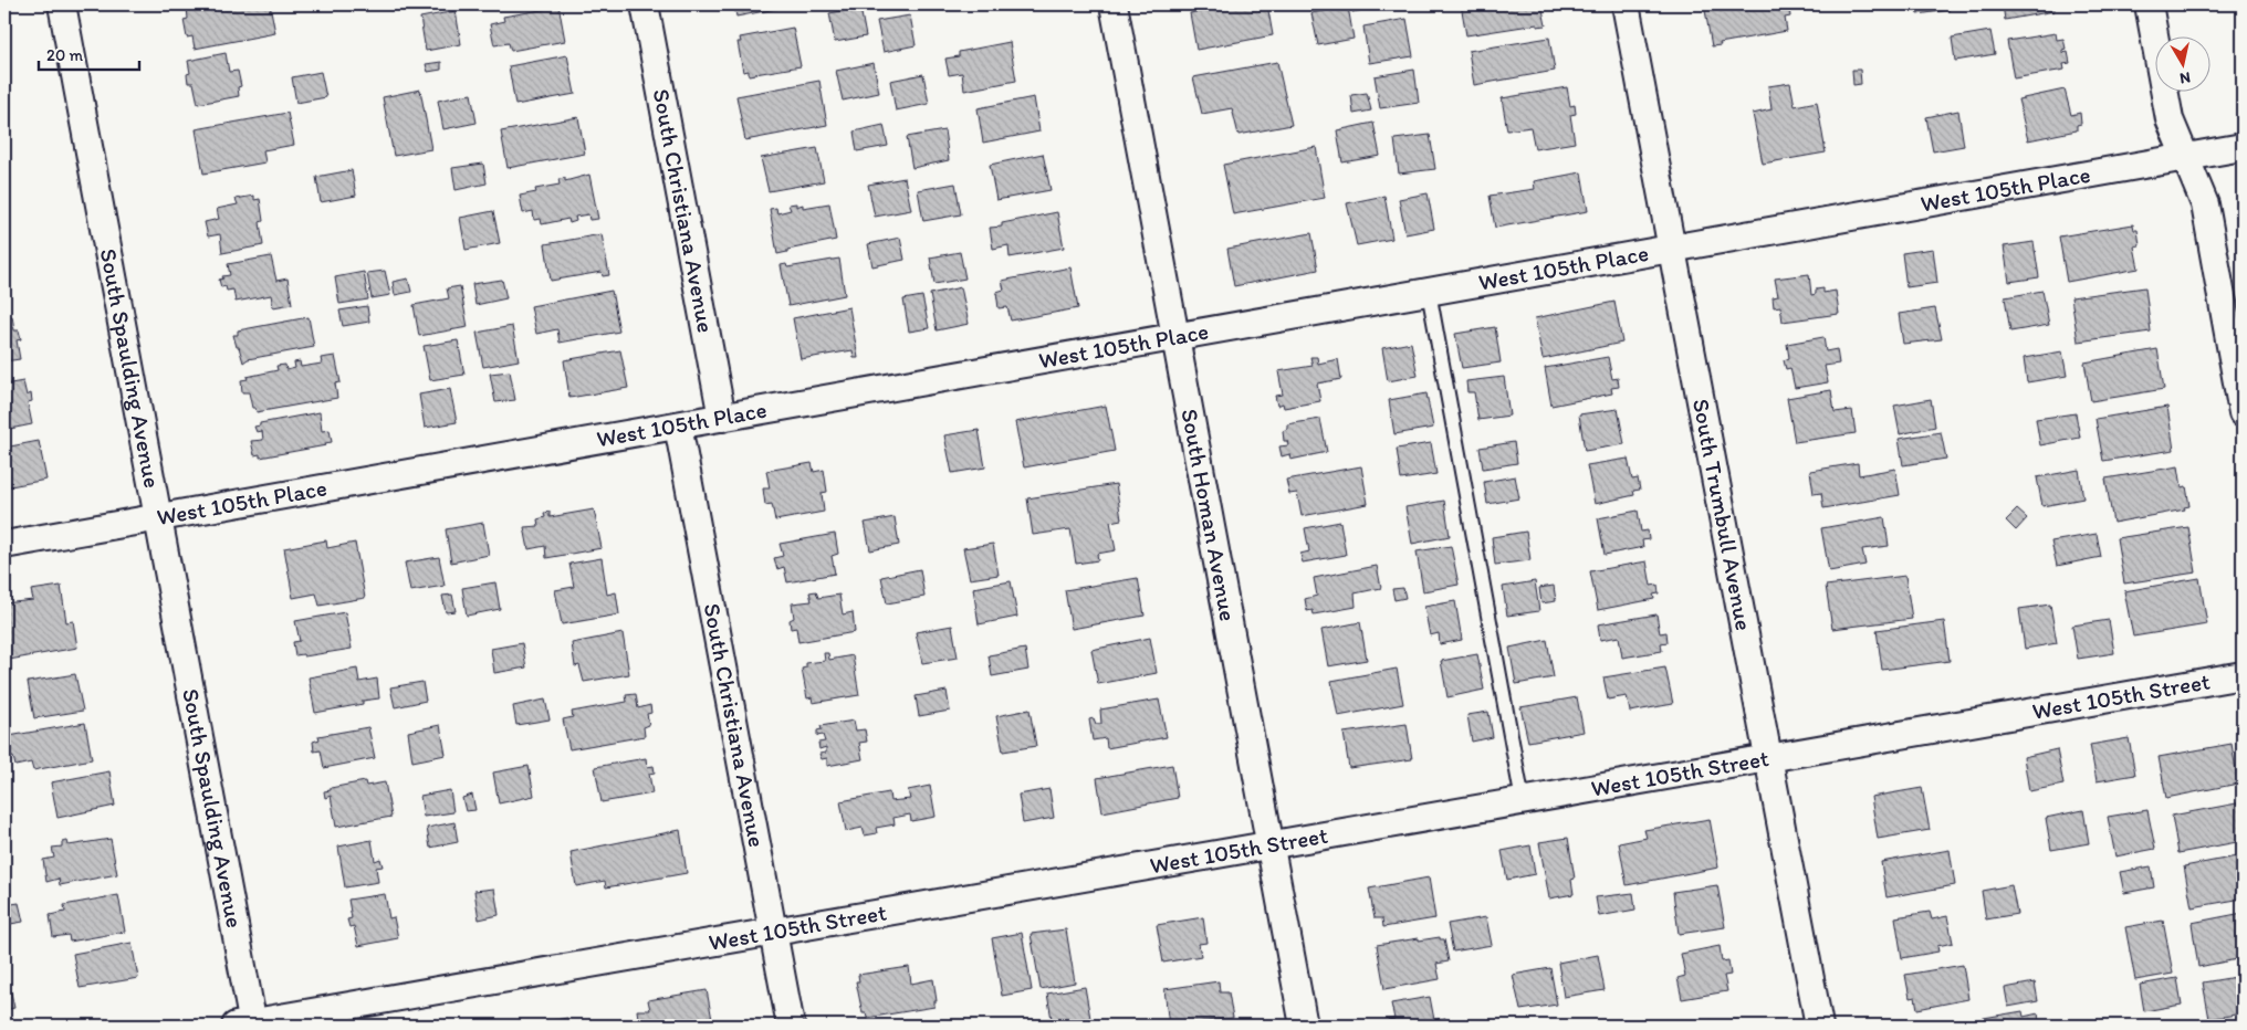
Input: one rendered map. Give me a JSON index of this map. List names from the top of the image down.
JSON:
{
  "streets": {
    "street": [
      "West 105th Place",
      "South Christiana Avenue",
      "South Spaulding Avenue",
      "South Homan Avenue",
      "South Trumbull Avenue",
      "West 105th Street"
    ]
  },
  "crossings": [
    ["West 105th Place", "South Christiana Avenue"],
    ["West 105th Place", "South Spaulding Avenue"],
    ["West 105th Place", "South Homan Avenue"],
    ["West 105th Place", "South Trumbull Avenue"],
    ["South Christiana Avenue", "West 105th Street"],
    ["South Spaulding Avenue", "West 105th Street"],
    ["South Homan Avenue", "West 105th Street"],
    ["South Trumbull Avenue", "West 105th Street"]
  ],
  "scale_bar": "20 m",
  "north": "bottom"
}
